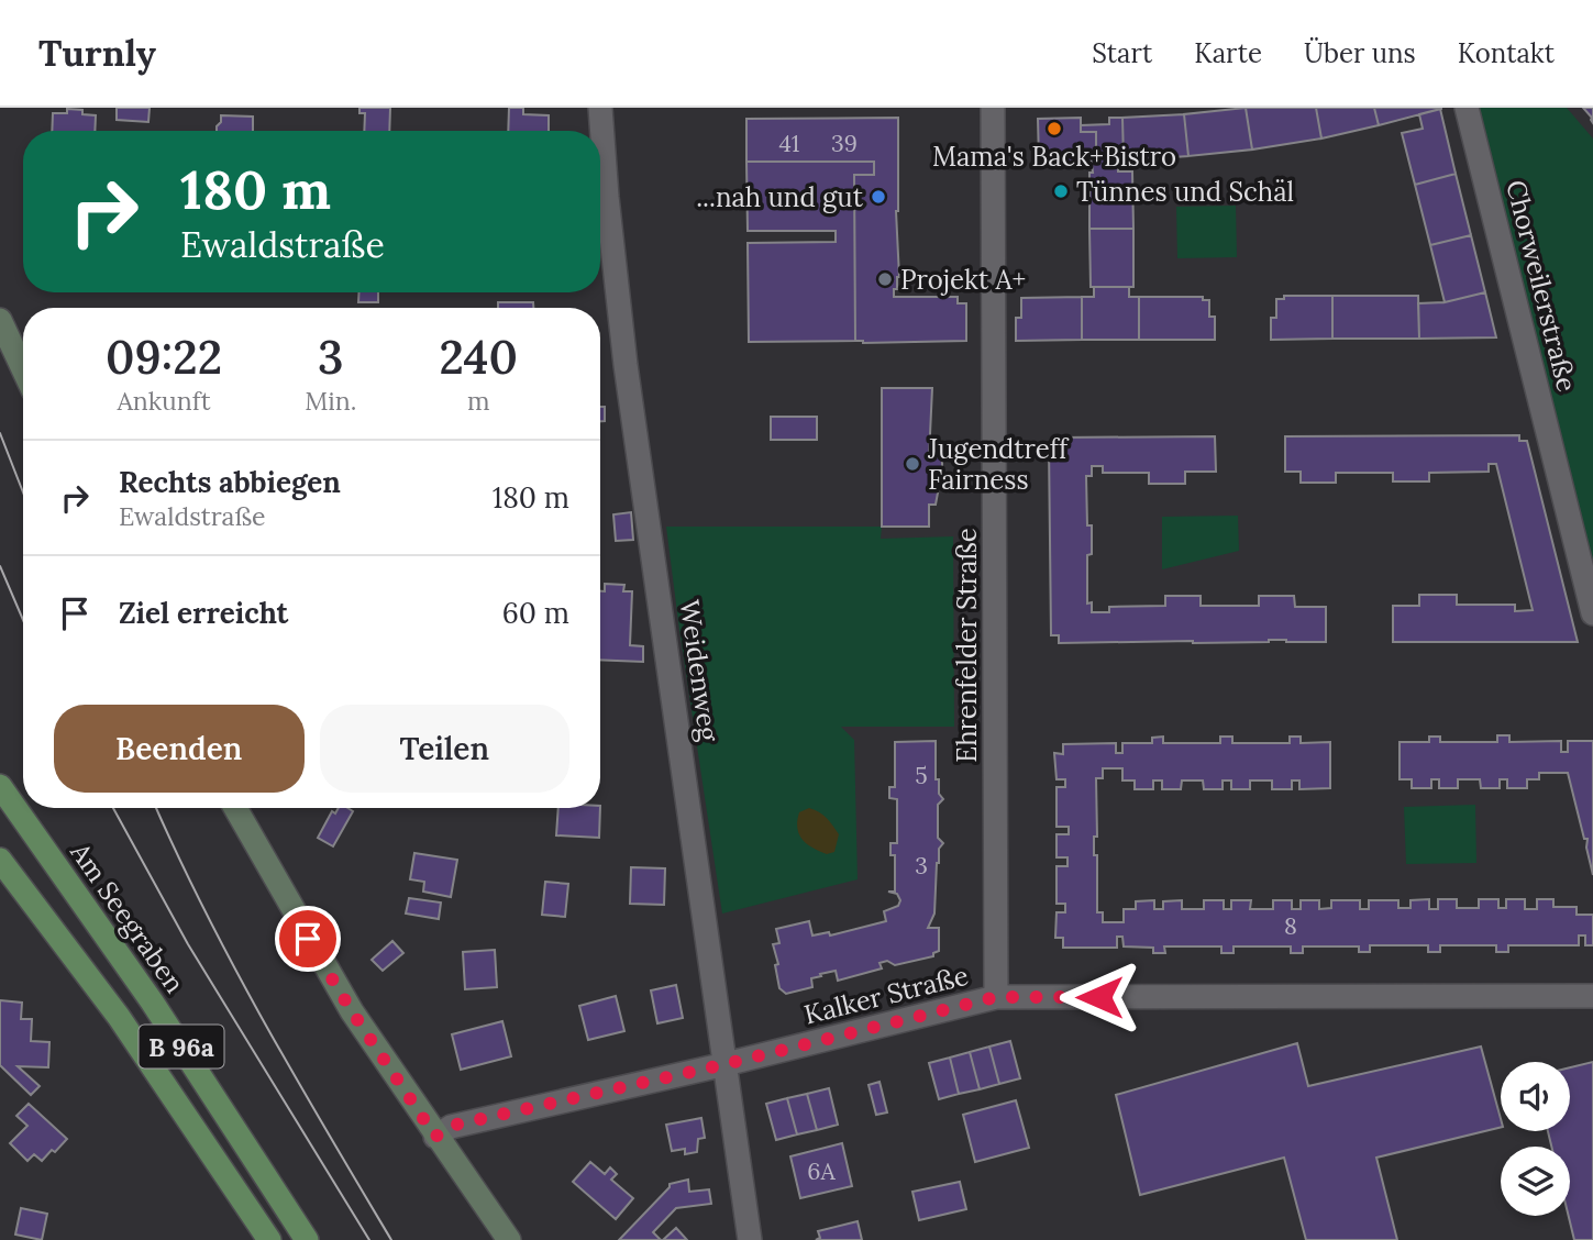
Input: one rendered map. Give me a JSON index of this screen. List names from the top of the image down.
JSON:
{
  "streets": {
    "main road": ["Am Seegraben", "B 96a"],
    "street": [
      "Chorweilerstraße",
      "Ehrenfelder Straße",
      "Weidenweg",
      "Kalker Straße"
    ]
  },
  "crossings": [
    ["Ehrenfelder Straße", "Kalker Straße"],
    ["Weidenweg", "Kalker Straße"]
  ],
  "places": [
    "Mama's Back+Bistro",
    "Tünnes und Schäl",
    "...nah und gut",
    "Projekt A+",
    "Jugendtreff Fairness"
  ],
  "house_numbers": [
    "41",
    "39",
    "5",
    "3",
    "8",
    "6A"
  ],
  "page": {
    "header": "Turnly",
    "nav": [
      "Start",
      "Karte",
      "Über uns",
      "Kontakt"
    ],
    "turn": ["180 m", "Ewaldstraße"],
    "eta": [
      "09:22",
      "Ankunft",
      "3",
      "Min.",
      "240",
      "m"
    ],
    "list": [
      {
        "name": "Rechts abbiegen",
        "note": "Ewaldstraße",
        "value": "180 m"
      },
      {
        "name": "Ziel erreicht",
        "value": "60 m"
      }
    ],
    "buttons": ["Beenden", "Teilen"]
  }
}
